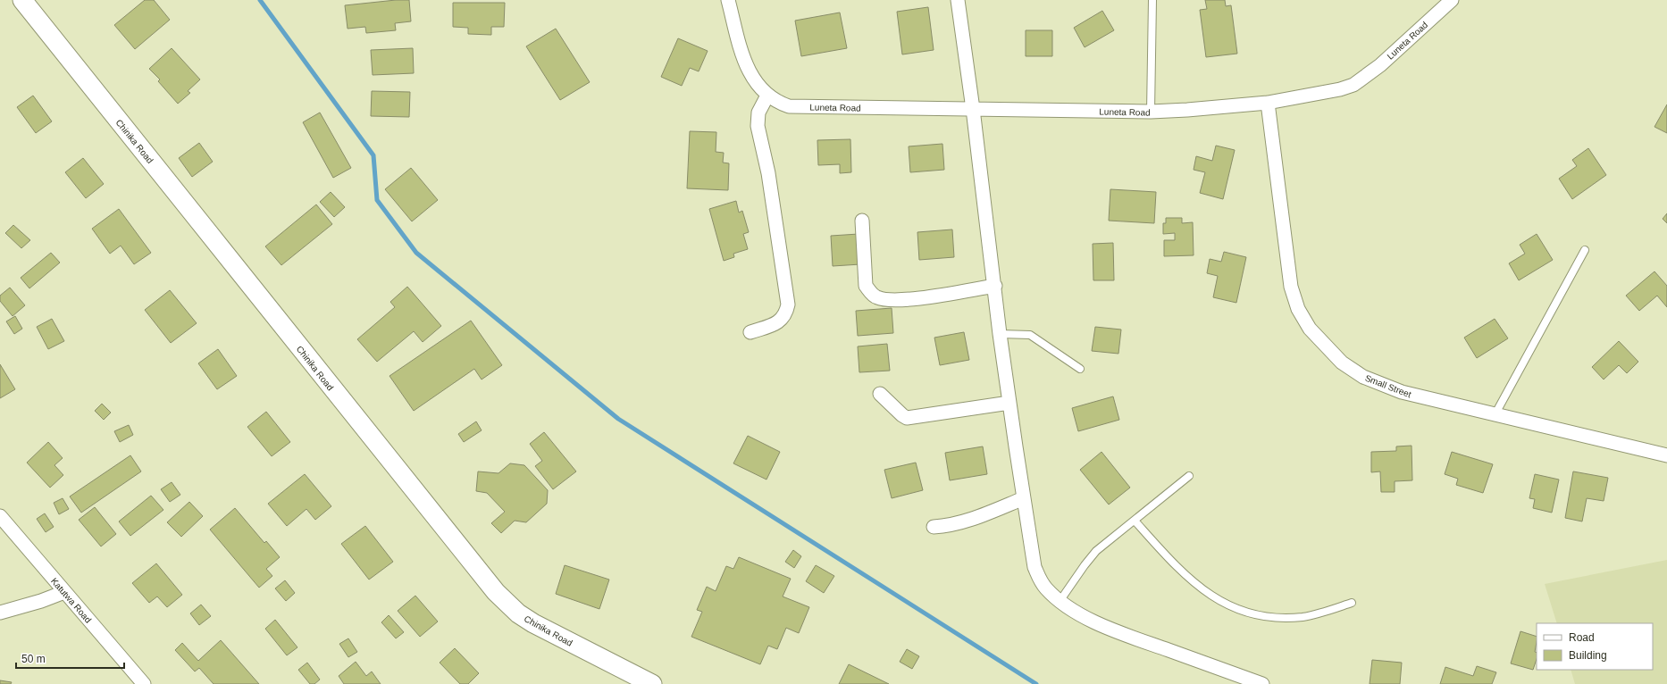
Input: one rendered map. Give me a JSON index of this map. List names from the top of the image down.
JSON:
{
  "streets": {
    "main road": ["Chinika Road"],
    "street": ["Luneta Road", "Small Street", "Katutwa Road"]
  },
  "crossings": [
    ["Luneta Road", "Small Street"]
  ],
  "legend": ["Road", "Building"],
  "scale_bar": "50 m"
}
